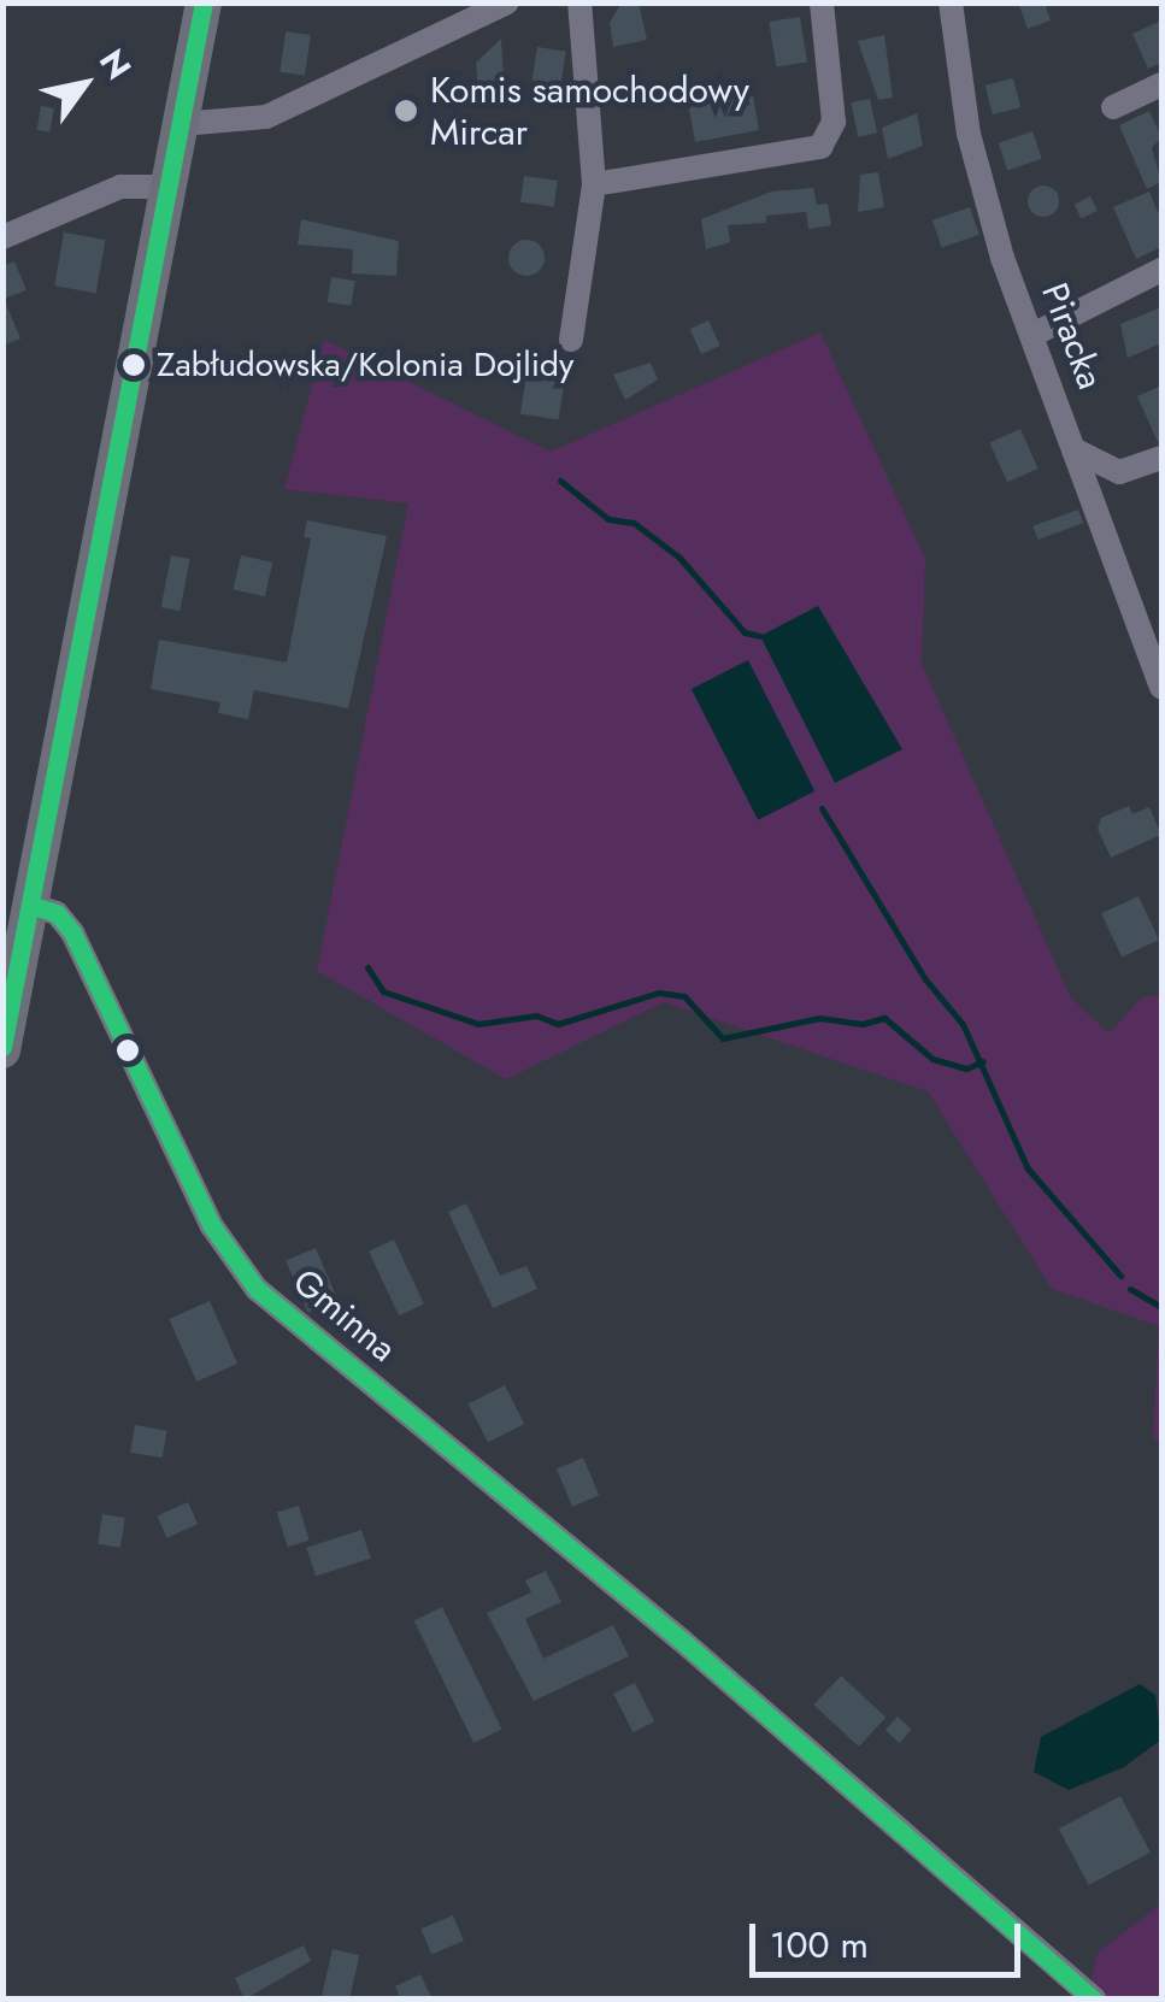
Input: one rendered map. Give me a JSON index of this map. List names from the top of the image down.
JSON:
{
  "streets": {
    "street": ["Piracka", "Gminna"]
  },
  "places": ["Komis samochodowy Mircar", "Zabłudowska/Kolonia Dojlidy"],
  "scale_bar": "100 m",
  "north": "top right"
}
